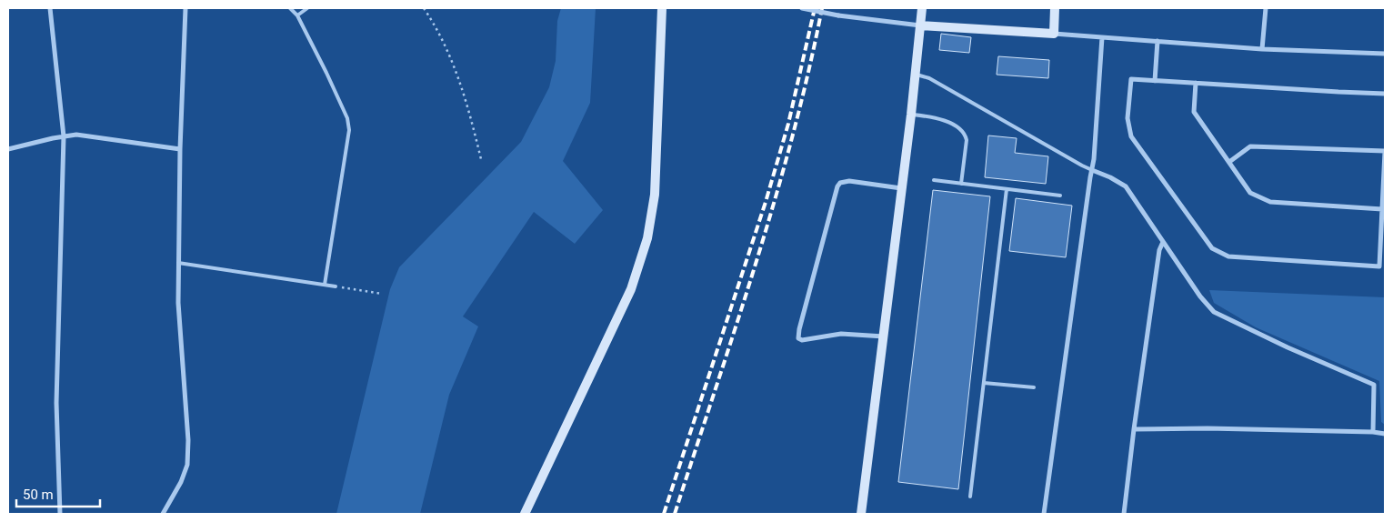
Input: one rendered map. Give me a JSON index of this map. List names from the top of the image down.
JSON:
{
  "scale_bar": "50 m"
}
